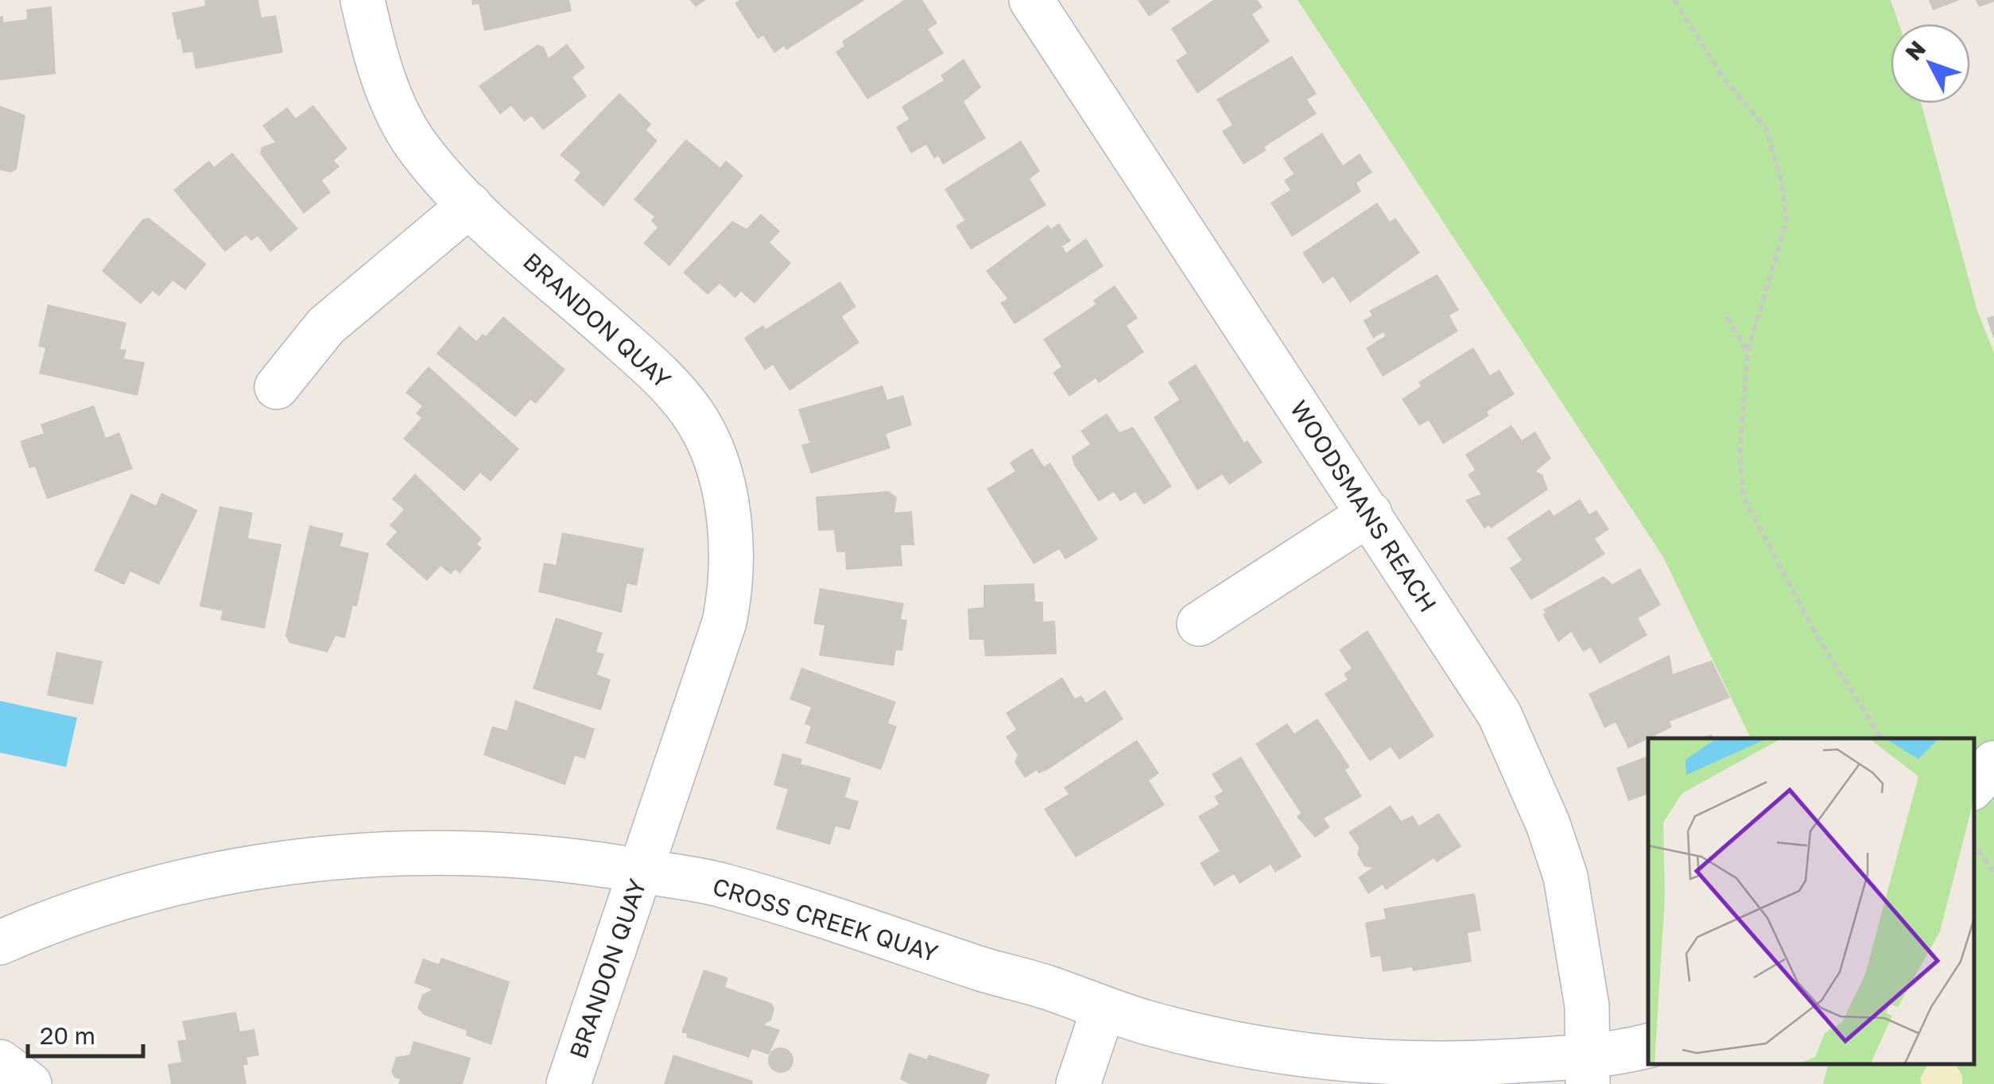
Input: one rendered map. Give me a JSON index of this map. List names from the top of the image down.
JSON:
{
  "streets": {
    "street": ["BRANDON QUAY", "WOODSMANS REACH", "CROSS CREEK QUAY"]
  },
  "crossings": [
    ["BRANDON QUAY", "CROSS CREEK QUAY"],
    ["WOODSMANS REACH", "CROSS CREEK QUAY"]
  ],
  "scale_bar": "20 m",
  "north": "top left"
}
